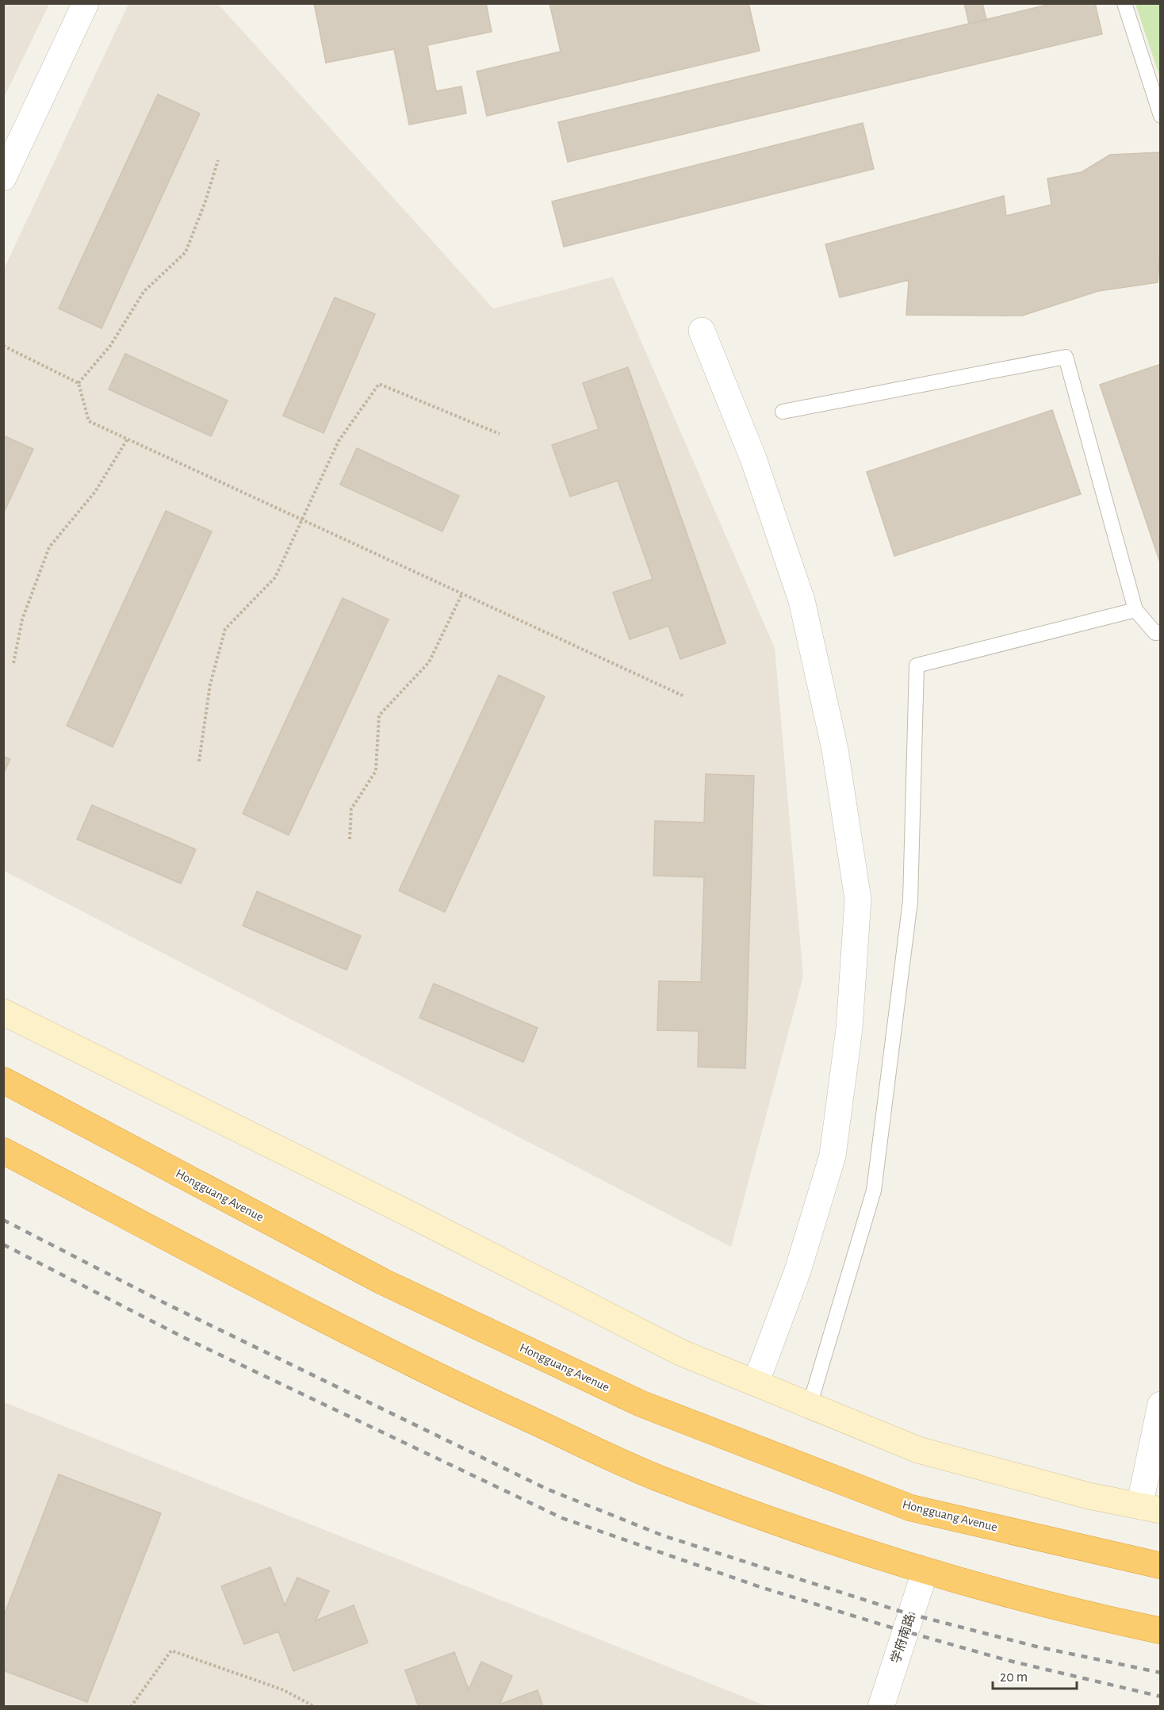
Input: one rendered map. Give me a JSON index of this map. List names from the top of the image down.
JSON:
{
  "streets": {
    "highway": ["Hongguang Avenue"],
    "street": ["学府南路"]
  },
  "scale_bar": "20 m"
}
